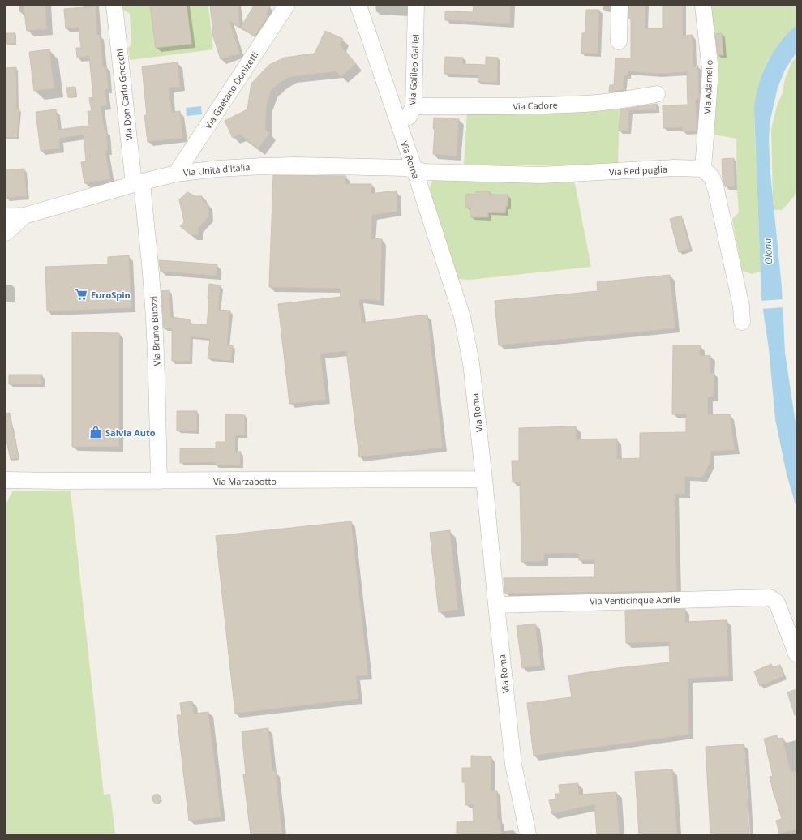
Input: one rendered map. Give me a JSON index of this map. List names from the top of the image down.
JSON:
{
  "streets": {
    "street": [
      "Via Galileo Galilei",
      "Via Adamello",
      "Via Gaetano Donizetti",
      "Via Don Carlo Gnocchi",
      "Via Cadore",
      "Via Roma",
      "Via Unità d'Italia",
      "Via Redipuglia",
      "Via Bruno Buozzi",
      "Via Marzabotto",
      "Via Venticinque Aprile"
    ]
  },
  "crossings": [
    ["Via Galileo Galilei", "Via Cadore"],
    ["Via Galileo Galilei", "Via Roma"],
    ["Via Adamello", "Via Redipuglia"],
    ["Via Gaetano Donizetti", "Via Unità d'Italia"],
    ["Via Don Carlo Gnocchi", "Via Unità d'Italia"],
    ["Via Don Carlo Gnocchi", "Via Bruno Buozzi"],
    ["Via Roma", "Via Unità d'Italia"],
    ["Via Roma", "Via Redipuglia"],
    ["Via Roma", "Via Marzabotto"],
    ["Via Roma", "Via Venticinque Aprile"],
    ["Via Unità d'Italia", "Via Redipuglia"],
    ["Via Unità d'Italia", "Via Bruno Buozzi"],
    ["Via Bruno Buozzi", "Via Marzabotto"]
  ],
  "water": ["Olona"],
  "places": {
    "supermarket": ["EuroSpin"],
    "shop": ["Salvia Auto"]
  }
}
